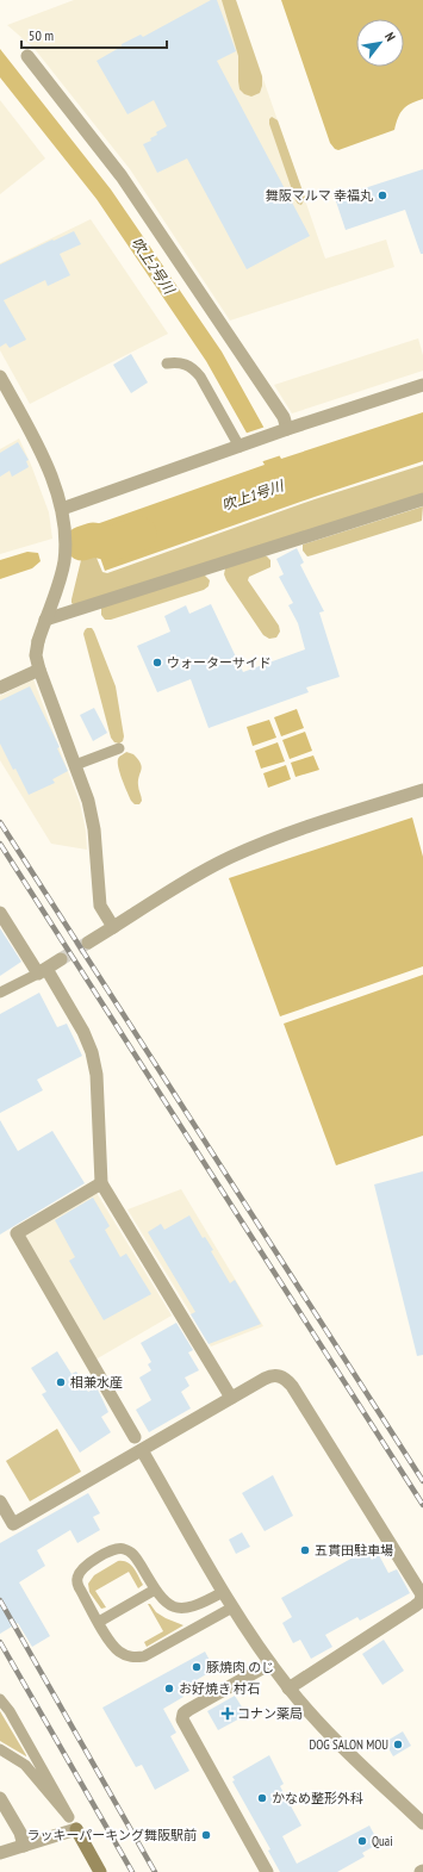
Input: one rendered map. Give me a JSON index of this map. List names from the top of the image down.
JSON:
{
  "water": ["吹上2号川", "吹上1号川"],
  "places": {
    "other": [
      "舞阪マルマ 幸福丸",
      "ウォーターサイド",
      "相兼水産",
      "五貫田駐車場",
      "豚焼肉 のじ",
      "お好焼き 村石",
      "DOG SALON MOU",
      "かなめ整形外科",
      "ラッキーパーキング舞阪駅前",
      "Quai"
    ],
    "health": ["コナン薬局"]
  },
  "scale_bar": "50 m",
  "north": "top right"
}
